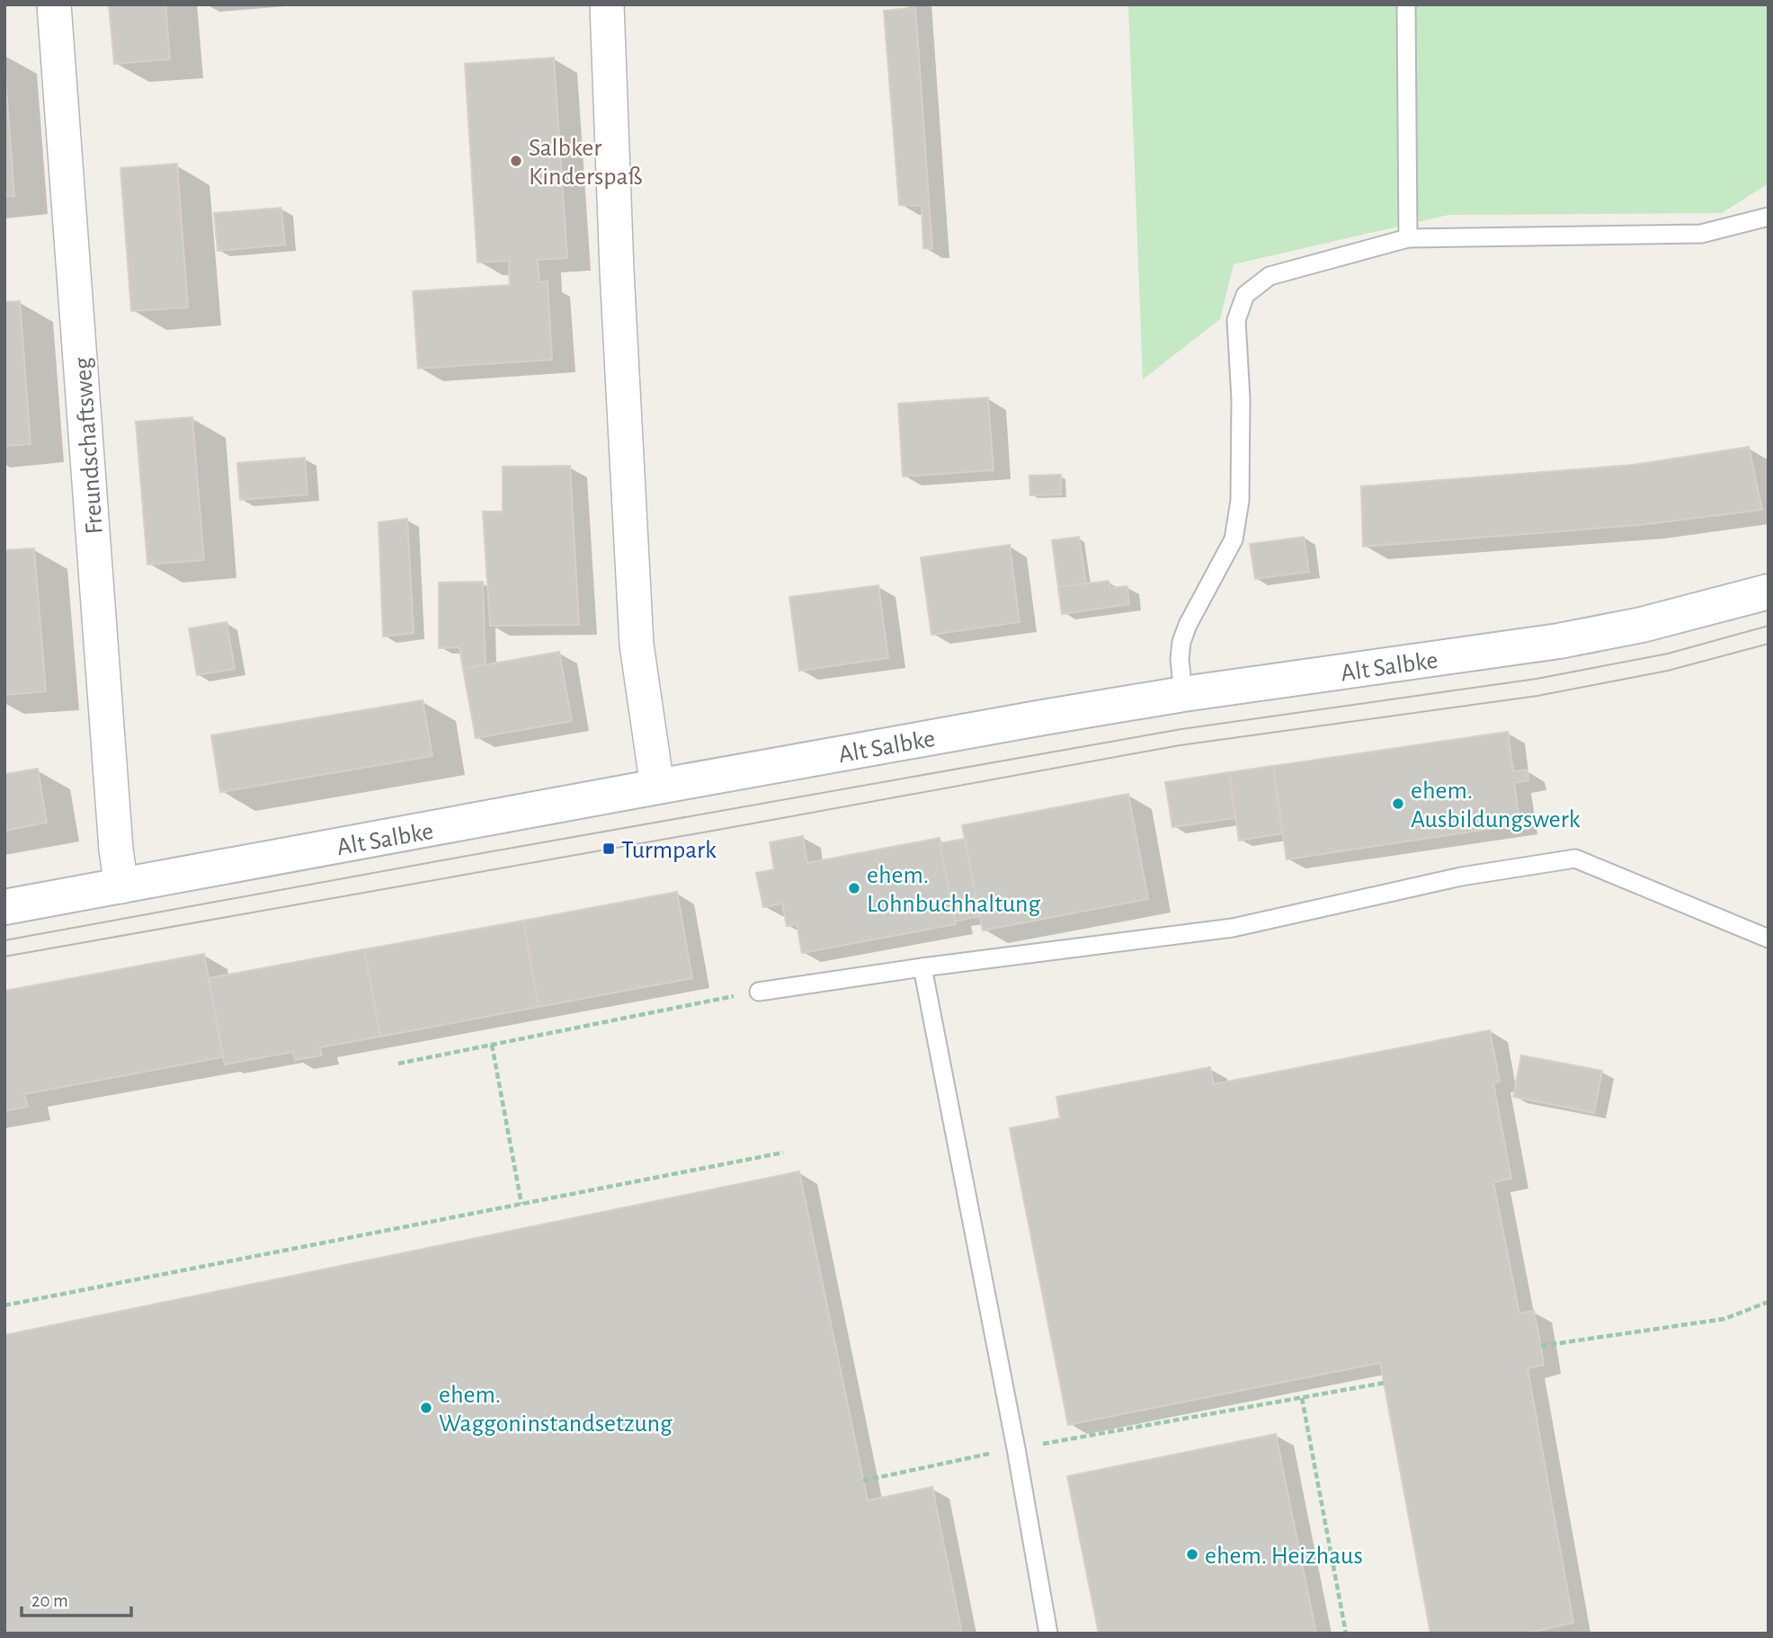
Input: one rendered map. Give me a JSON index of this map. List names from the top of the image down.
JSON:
{
  "streets": {
    "main road": ["Alt Salbke"],
    "street": ["Freundschaftsweg"]
  },
  "crossings": [
    ["Freundschaftsweg", "Alt Salbke"]
  ],
  "places": {
    "other": [
      "Salbker Kinderspaß",
      "ehem. Ausbildungswerk",
      "ehem. Lohnbuchhaltung",
      "ehem. Waggoninstandsetzung",
      "ehem. Heizhaus"
    ],
    "transit": ["Turmpark"]
  },
  "scale_bar": "20 m"
}
